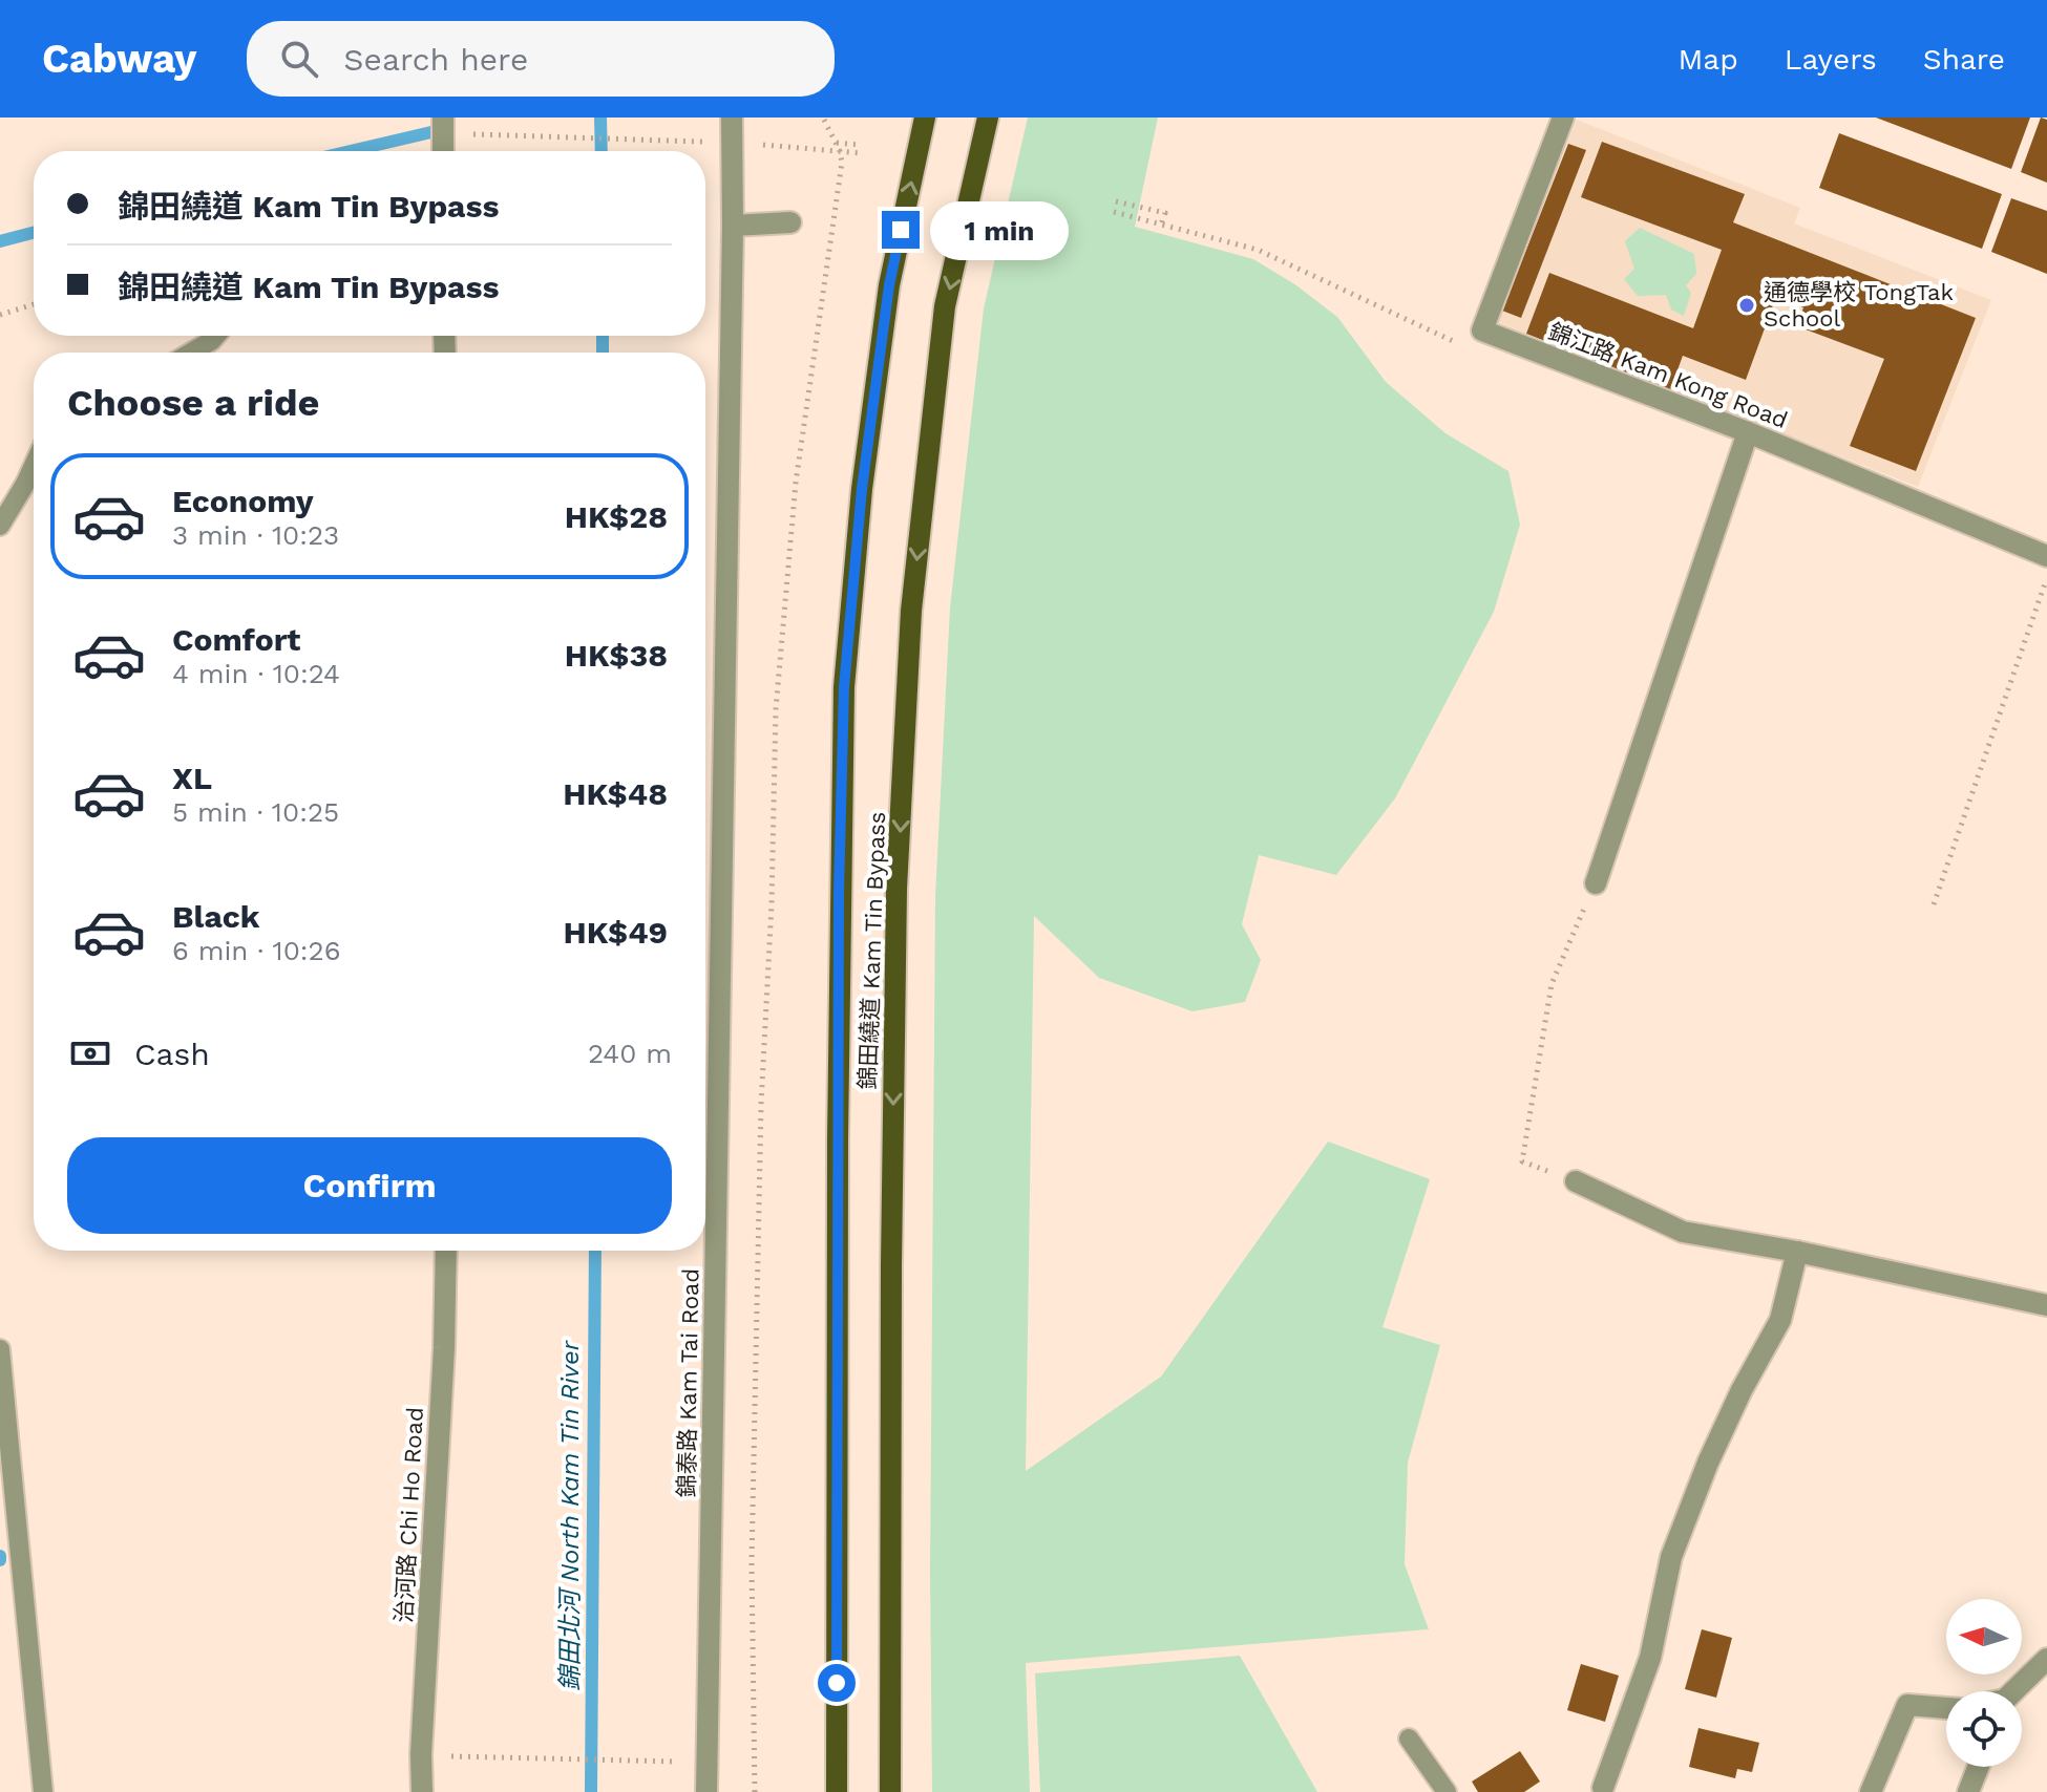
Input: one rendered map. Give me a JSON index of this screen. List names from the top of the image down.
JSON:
{
  "streets": {
    "main road": ["錦田繞道 Kam Tin Bypass"],
    "street": ["錦江路 Kam Kong Road", "錦泰路 Kam Tai Road", "治河路 Chi Ho Road"]
  },
  "water": ["錦田北河 North Kam Tin River"],
  "places": ["通德學校 TongTak School"],
  "north": "left",
  "page": {
    "header": "Cabway",
    "search": "Search here",
    "nav": ["Map", "Layers", "Share"],
    "banner": ["錦田繞道 Kam Tin Bypass", "錦田繞道 Kam Tin Bypass"],
    "bubble": "1 min",
    "heading": "Choose a ride",
    "list": [
      {
        "name": "Economy",
        "note": "3 min · 10:23",
        "value": "HK$28"
      },
      {
        "name": "Comfort",
        "note": "4 min · 10:24",
        "value": "HK$38"
      },
      {
        "name": "XL",
        "note": "5 min · 10:25",
        "value": "HK$48"
      },
      {
        "name": "Black",
        "note": "6 min · 10:26",
        "value": "HK$49"
      }
    ],
    "pay": ["Cash", "240 m"],
    "buttons": "Confirm"
  }
}
